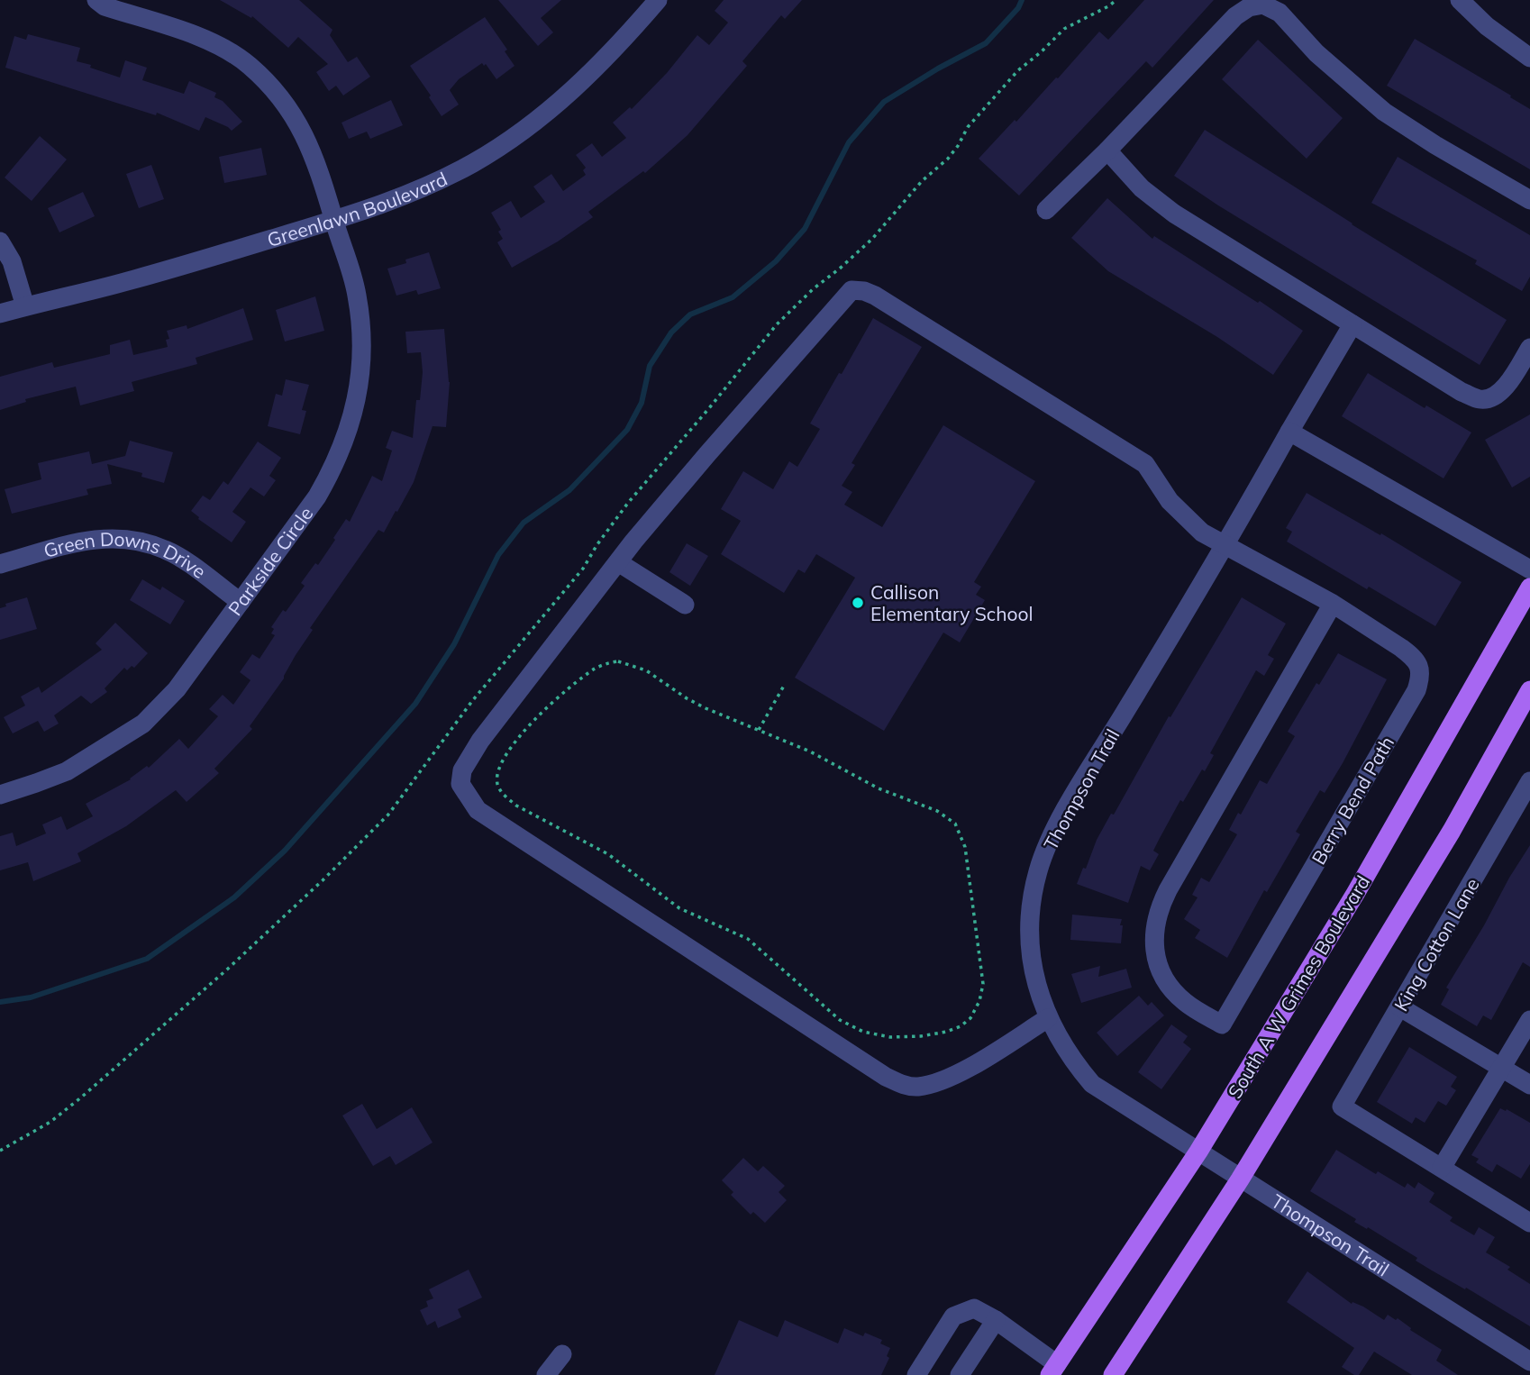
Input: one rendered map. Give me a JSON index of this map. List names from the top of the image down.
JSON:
{
  "streets": {
    "main road": ["South A W Grimes Boulevard"],
    "street": [
      "Greenlawn Boulevard",
      "Parkside Circle",
      "Green Downs Drive",
      "Thompson Trail",
      "Berry Bend Path",
      "King Cotton Lane"
    ]
  },
  "crossings": [
    ["Greenlawn Boulevard", "Parkside Circle"],
    ["Parkside Circle", "Green Downs Drive"],
    ["Thompson Trail", "South A W Grimes Boulevard"]
  ],
  "places": ["Callison Elementary School"]
}
